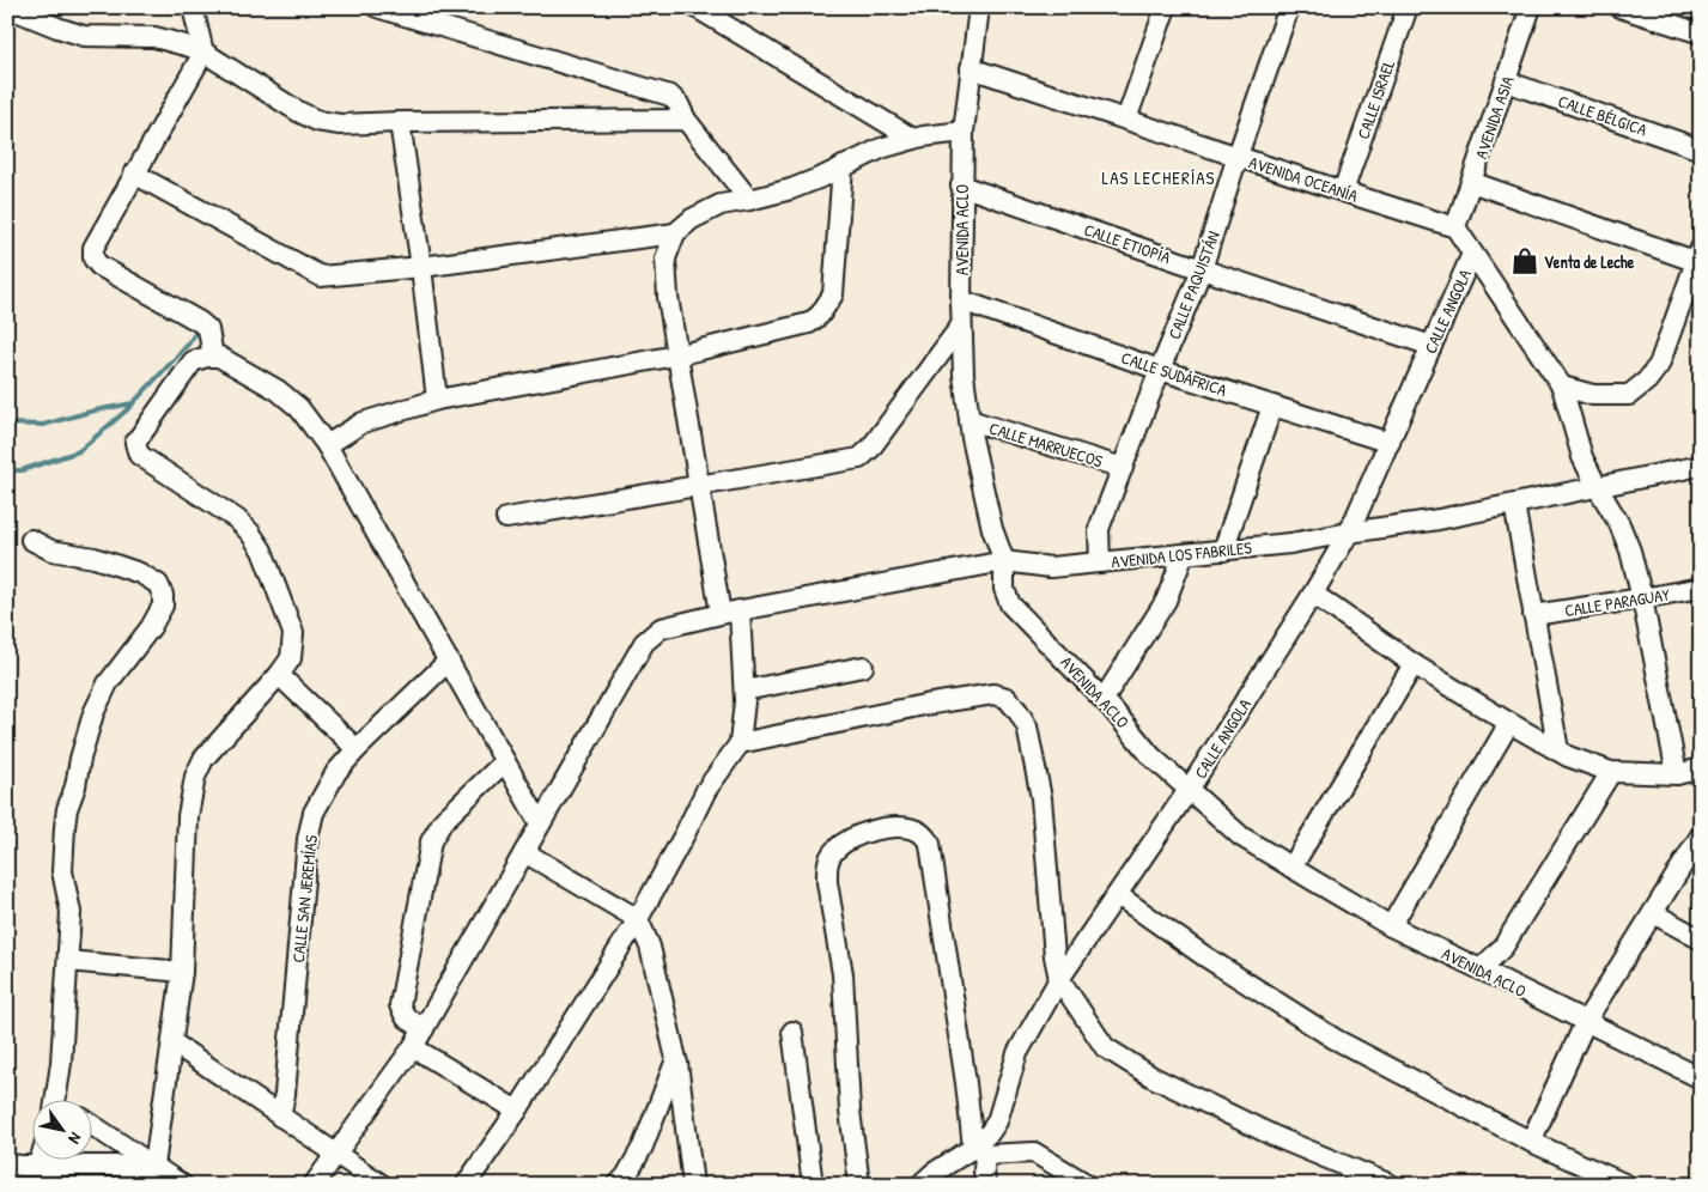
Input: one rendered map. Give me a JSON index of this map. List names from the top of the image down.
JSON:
{
  "streets": {
    "street": [
      "CALLE ISRAEL",
      "CALLE BÉLGICA",
      "AVENIDA ASIA",
      "AVENIDA OCEANÍA",
      "AVENIDA ACLO",
      "CALLE ETIOPÍA",
      "CALLE PAQUISTÁN",
      "CALLE ANGOLA",
      "CALLE SUDÁFRICA",
      "CALLE MARRUECOS",
      "AVENIDA LOS FABRILES",
      "CALLE PARAGUAY",
      "CALLE SAN JEREMÍAS"
    ]
  },
  "crossings": [
    ["CALLE ISRAEL", "AVENIDA OCEANÍA"],
    ["CALLE BÉLGICA", "AVENIDA ASIA"],
    ["AVENIDA ASIA", "AVENIDA OCEANÍA"],
    ["AVENIDA OCEANÍA", "AVENIDA ACLO"],
    ["AVENIDA OCEANÍA", "CALLE PAQUISTÁN"],
    ["AVENIDA ACLO", "CALLE ETIOPÍA"],
    ["AVENIDA ACLO", "CALLE ANGOLA"],
    ["AVENIDA ACLO", "CALLE SUDÁFRICA"],
    ["AVENIDA ACLO", "CALLE MARRUECOS"],
    ["AVENIDA ACLO", "AVENIDA LOS FABRILES"],
    ["CALLE ETIOPÍA", "CALLE PAQUISTÁN"],
    ["CALLE ETIOPÍA", "CALLE ANGOLA"],
    ["CALLE PAQUISTÁN", "CALLE SUDÁFRICA"],
    ["CALLE PAQUISTÁN", "CALLE MARRUECOS"],
    ["CALLE PAQUISTÁN", "AVENIDA LOS FABRILES"],
    ["CALLE ANGOLA", "CALLE SUDÁFRICA"],
    ["CALLE ANGOLA", "AVENIDA LOS FABRILES"]
  ],
  "districts": ["LAS LECHERÍAS"],
  "places": {
    "shop": ["Venta de Leche"]
  },
  "north": "bottom right"
}
